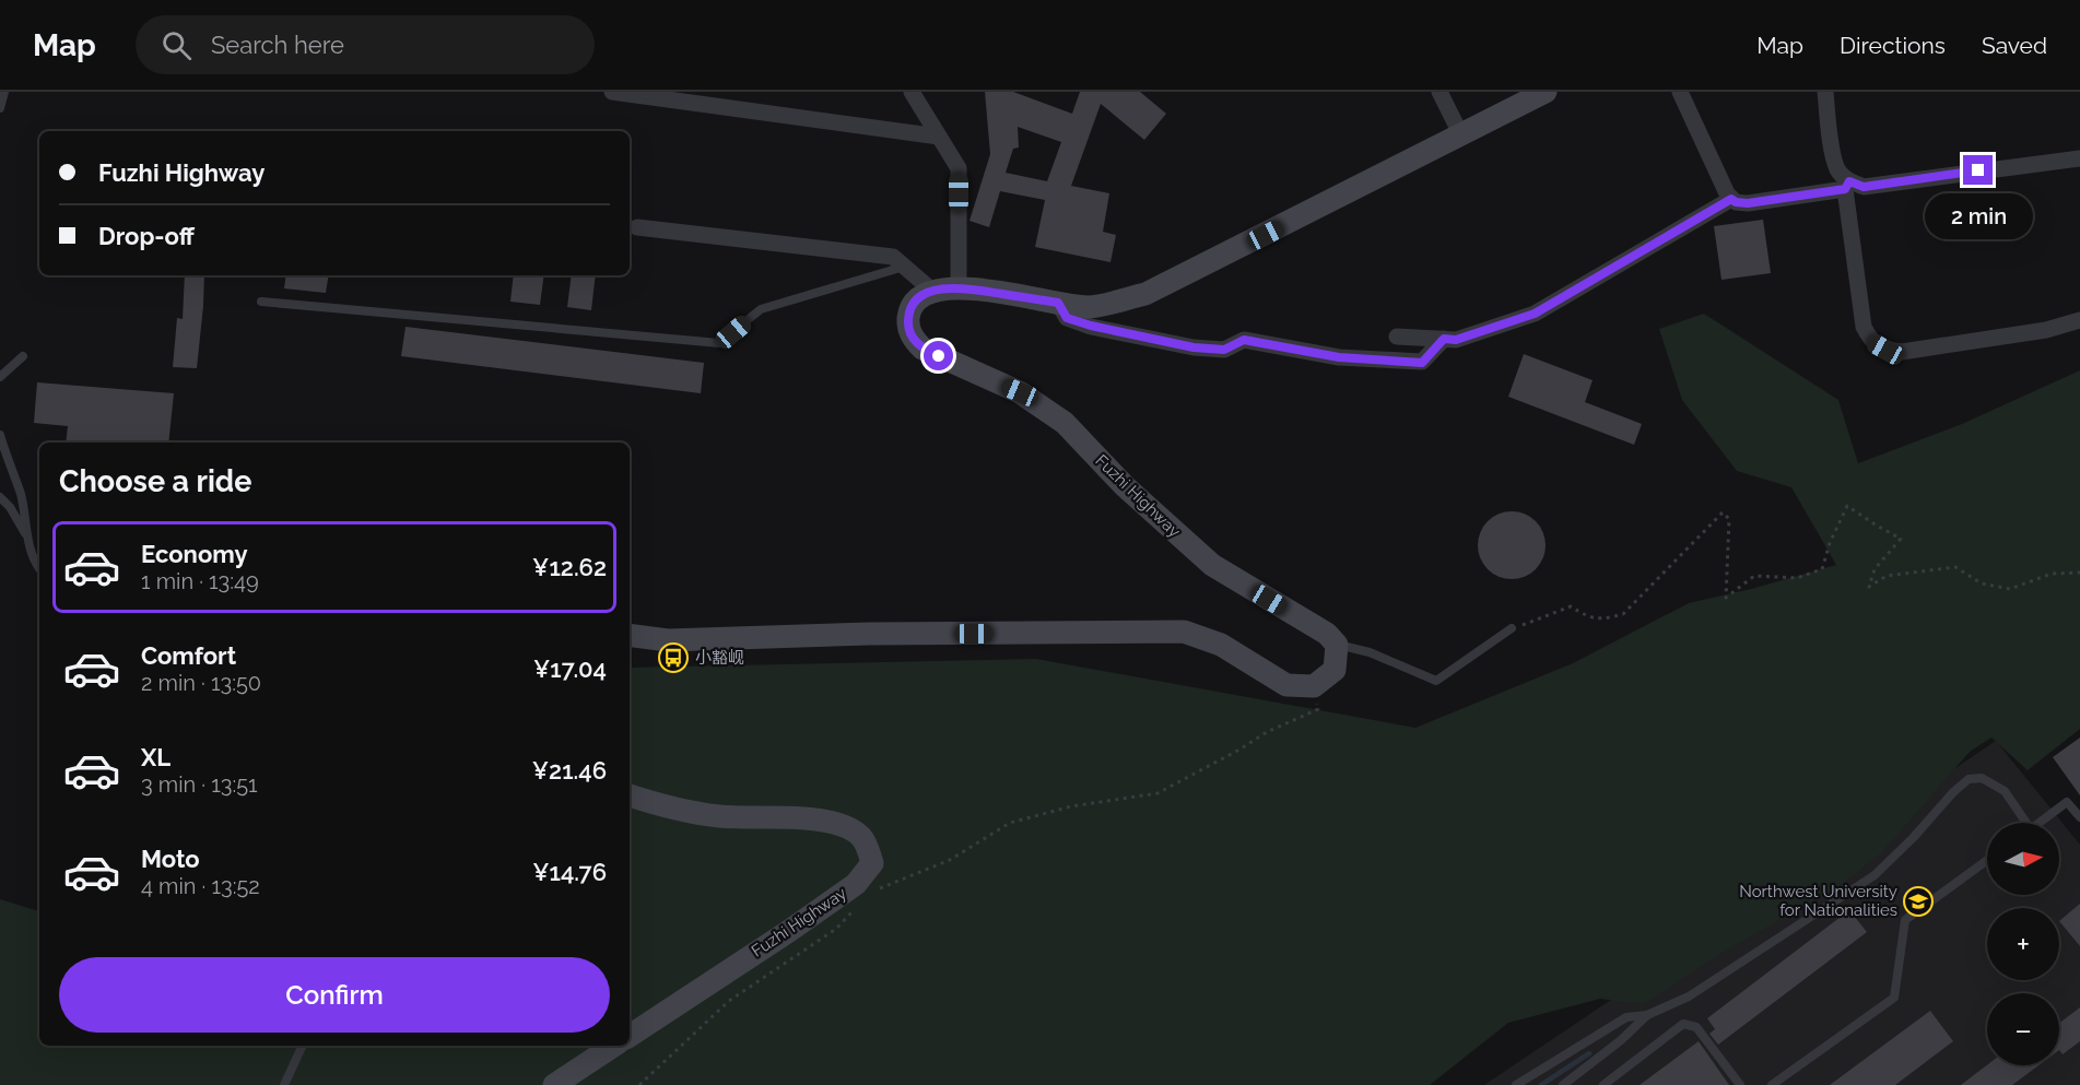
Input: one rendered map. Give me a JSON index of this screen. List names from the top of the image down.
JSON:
{
  "streets": {
    "main road": ["Fuzhi Highway"]
  },
  "places": {
    "bus stop": ["小豁岘"],
    "school or university": ["Northwest University for Nationalities"]
  },
  "north": "right",
  "page": {
    "header": "Map",
    "search": "Search here",
    "nav": ["Map", "Directions", "Saved"],
    "banner": ["Fuzhi Highway", "Drop-off"],
    "bubble": "2 min",
    "heading": "Choose a ride",
    "list": [
      {
        "name": "Economy",
        "note": "1 min · 13:49",
        "value": "¥12.62"
      },
      {
        "name": "Comfort",
        "note": "2 min · 13:50",
        "value": "¥17.04"
      },
      {
        "name": "XL",
        "note": "3 min · 13:51",
        "value": "¥21.46"
      },
      {
        "name": "Moto",
        "note": "4 min · 13:52",
        "value": "¥14.76"
      }
    ],
    "map_buttons": ["+", "−"],
    "buttons": "Confirm"
  }
}
